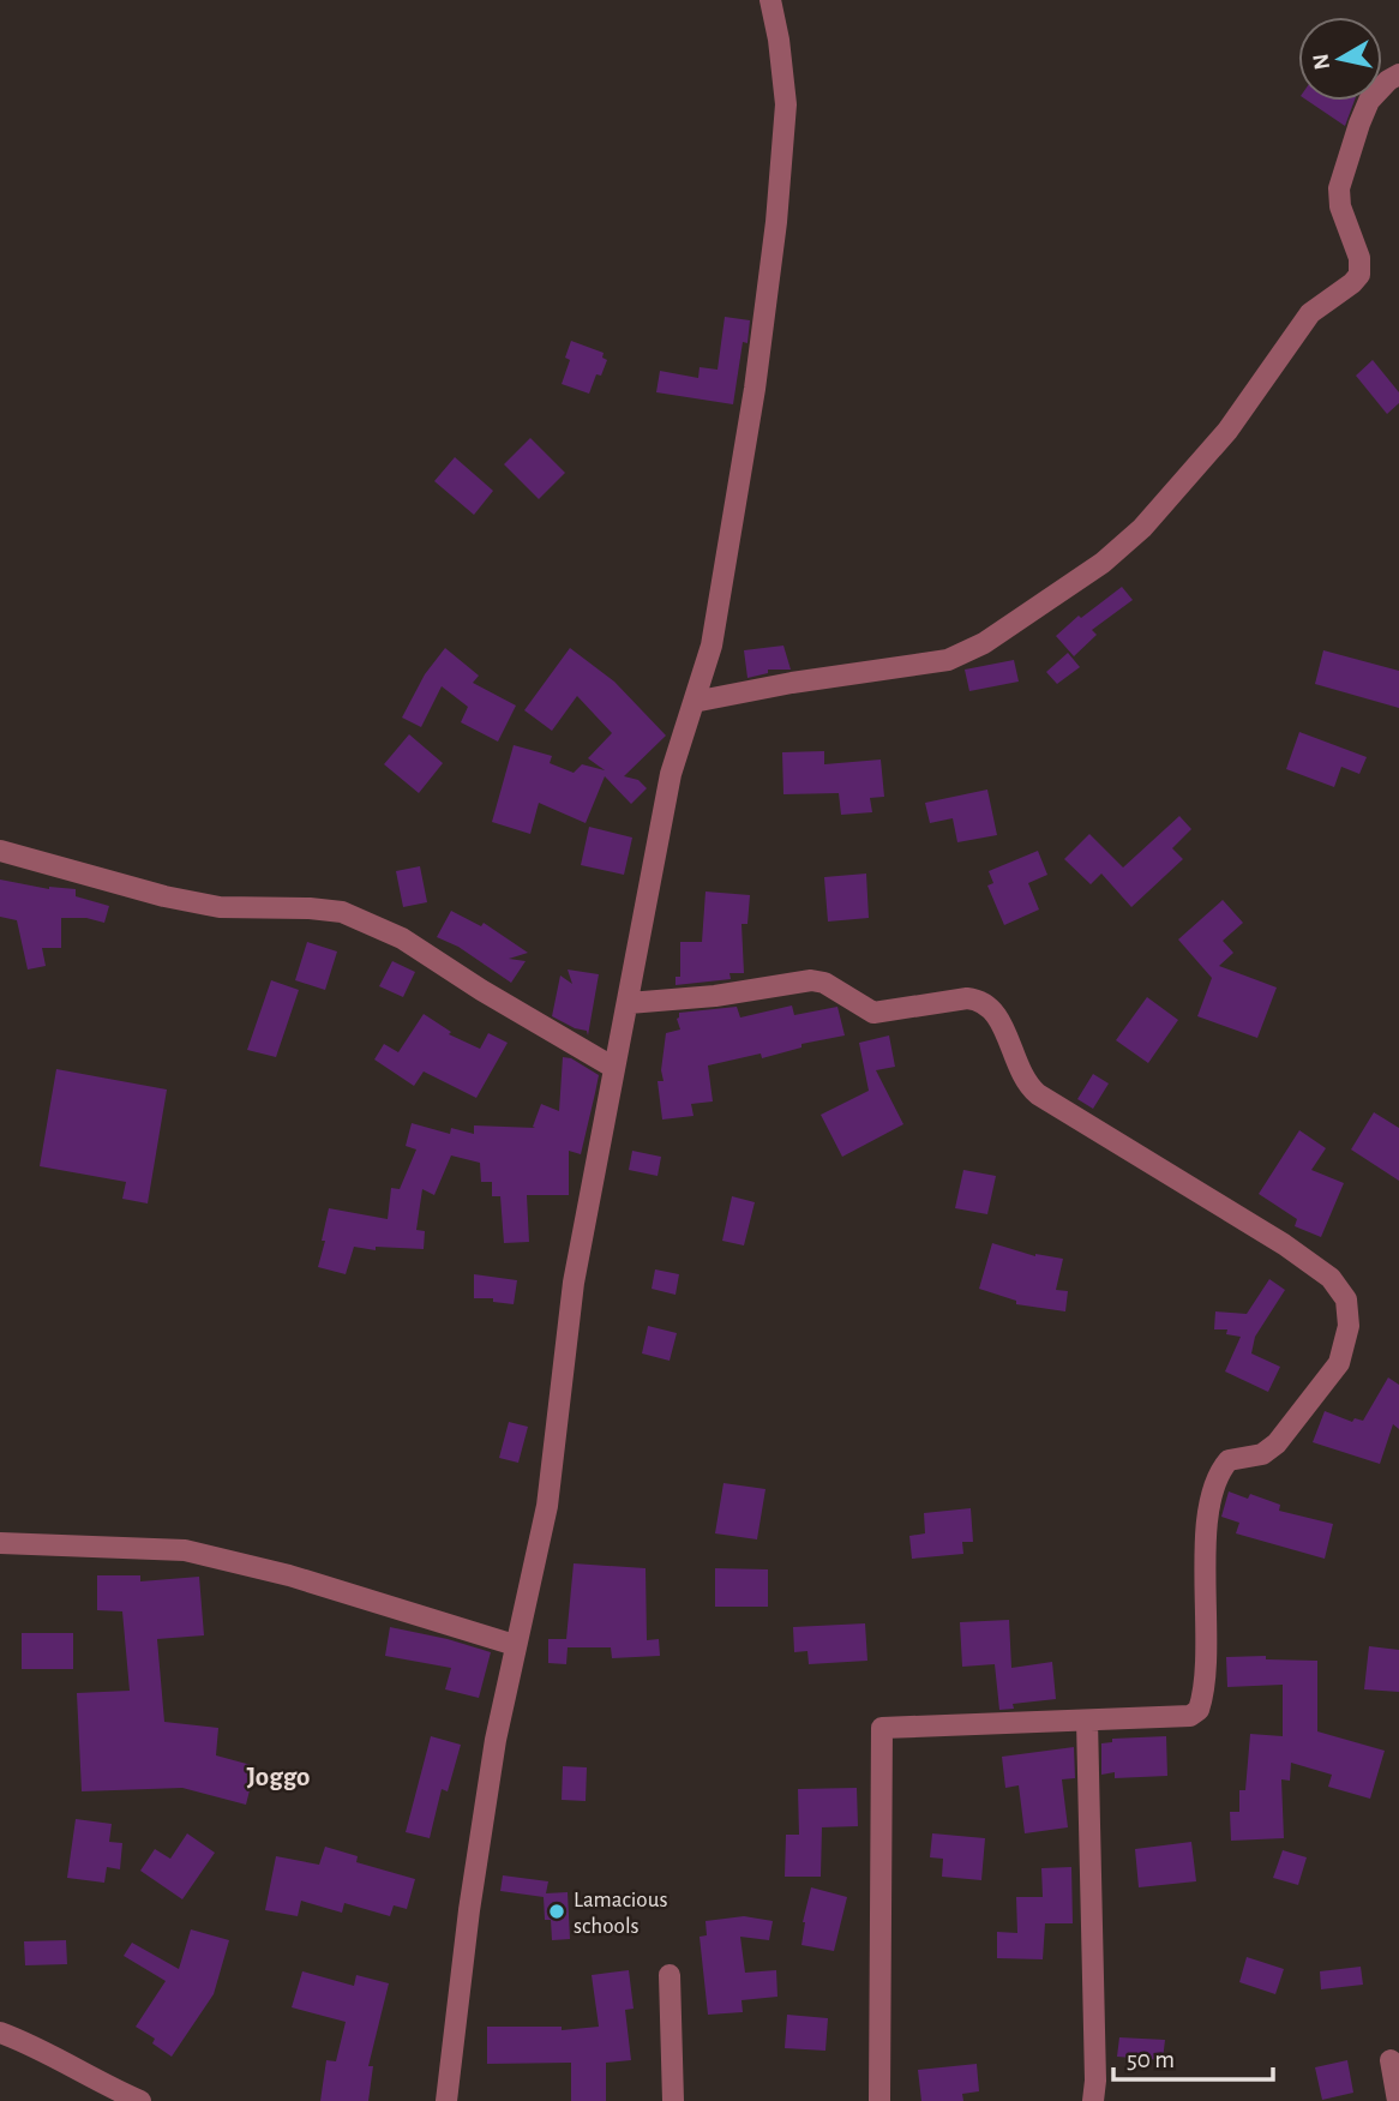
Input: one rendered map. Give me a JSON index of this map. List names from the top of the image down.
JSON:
{
  "districts": ["Joggo"],
  "places": ["Lamacious schools"],
  "scale_bar": "50 m",
  "north": "left"
}
